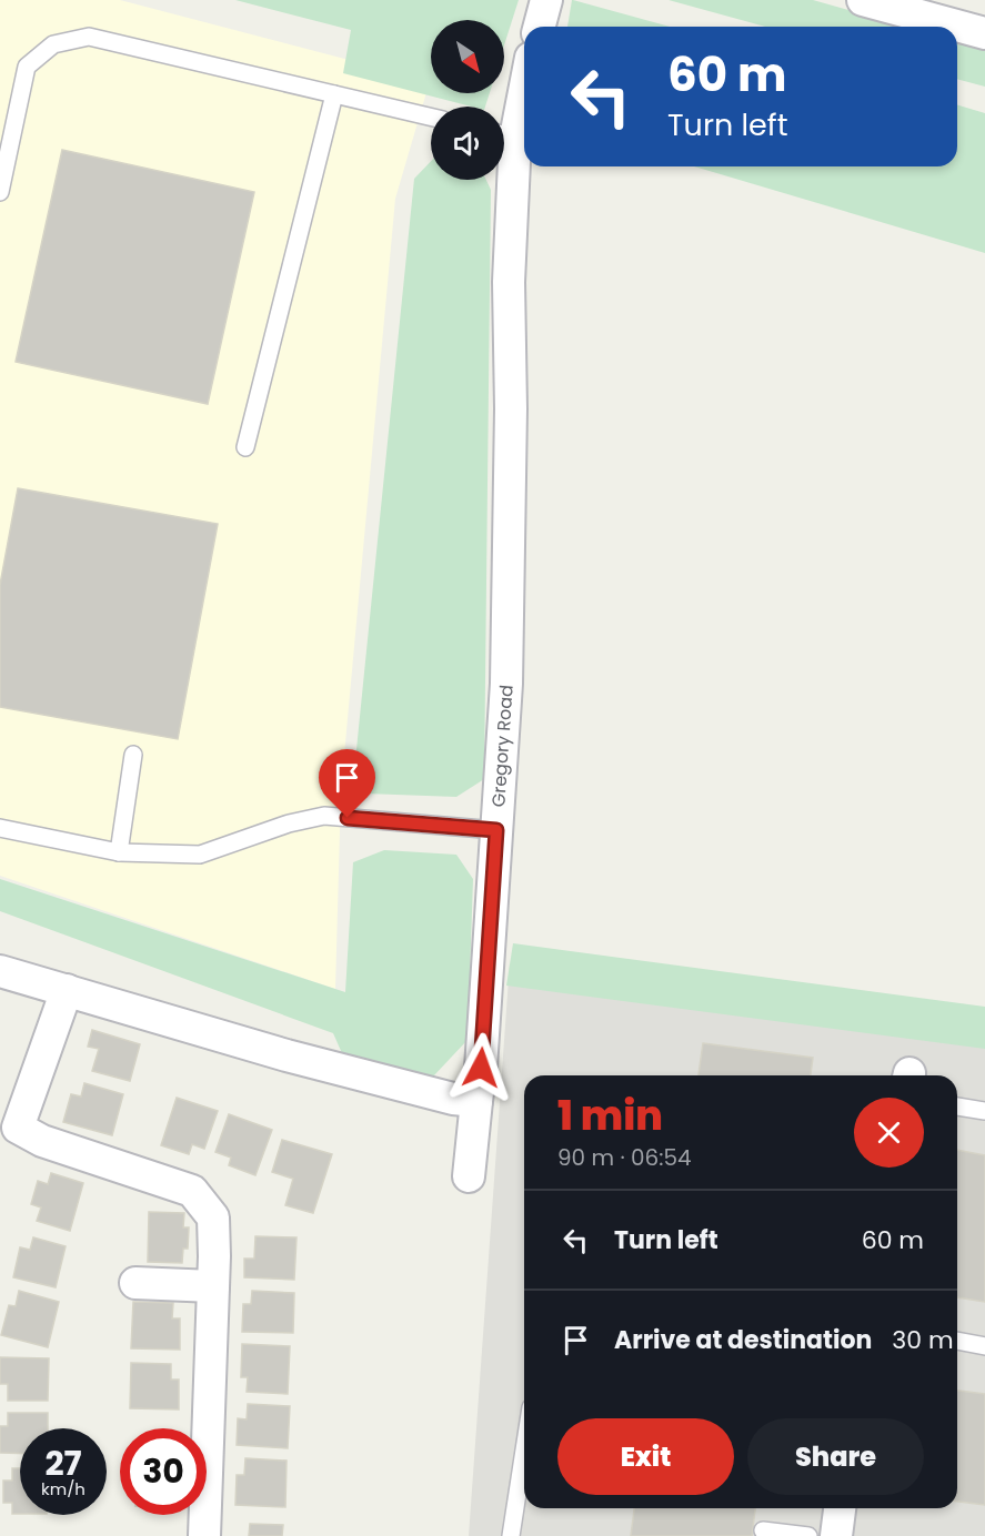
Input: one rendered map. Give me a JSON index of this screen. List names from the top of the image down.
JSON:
{
  "streets": {
    "street": ["Gregory Road"]
  },
  "north": "bottom right",
  "page": {
    "turn": ["60 m", "Turn left"],
    "heading": ["1 min", "90 m · 06:54"],
    "list": [
      {
        "name": "Turn left",
        "value": "60 m"
      },
      {
        "name": "Arrive at destination",
        "value": "30 m"
      }
    ],
    "buttons": ["Exit", "Share"],
    "speed": "27 km/h",
    "limit": "30"
  }
}
